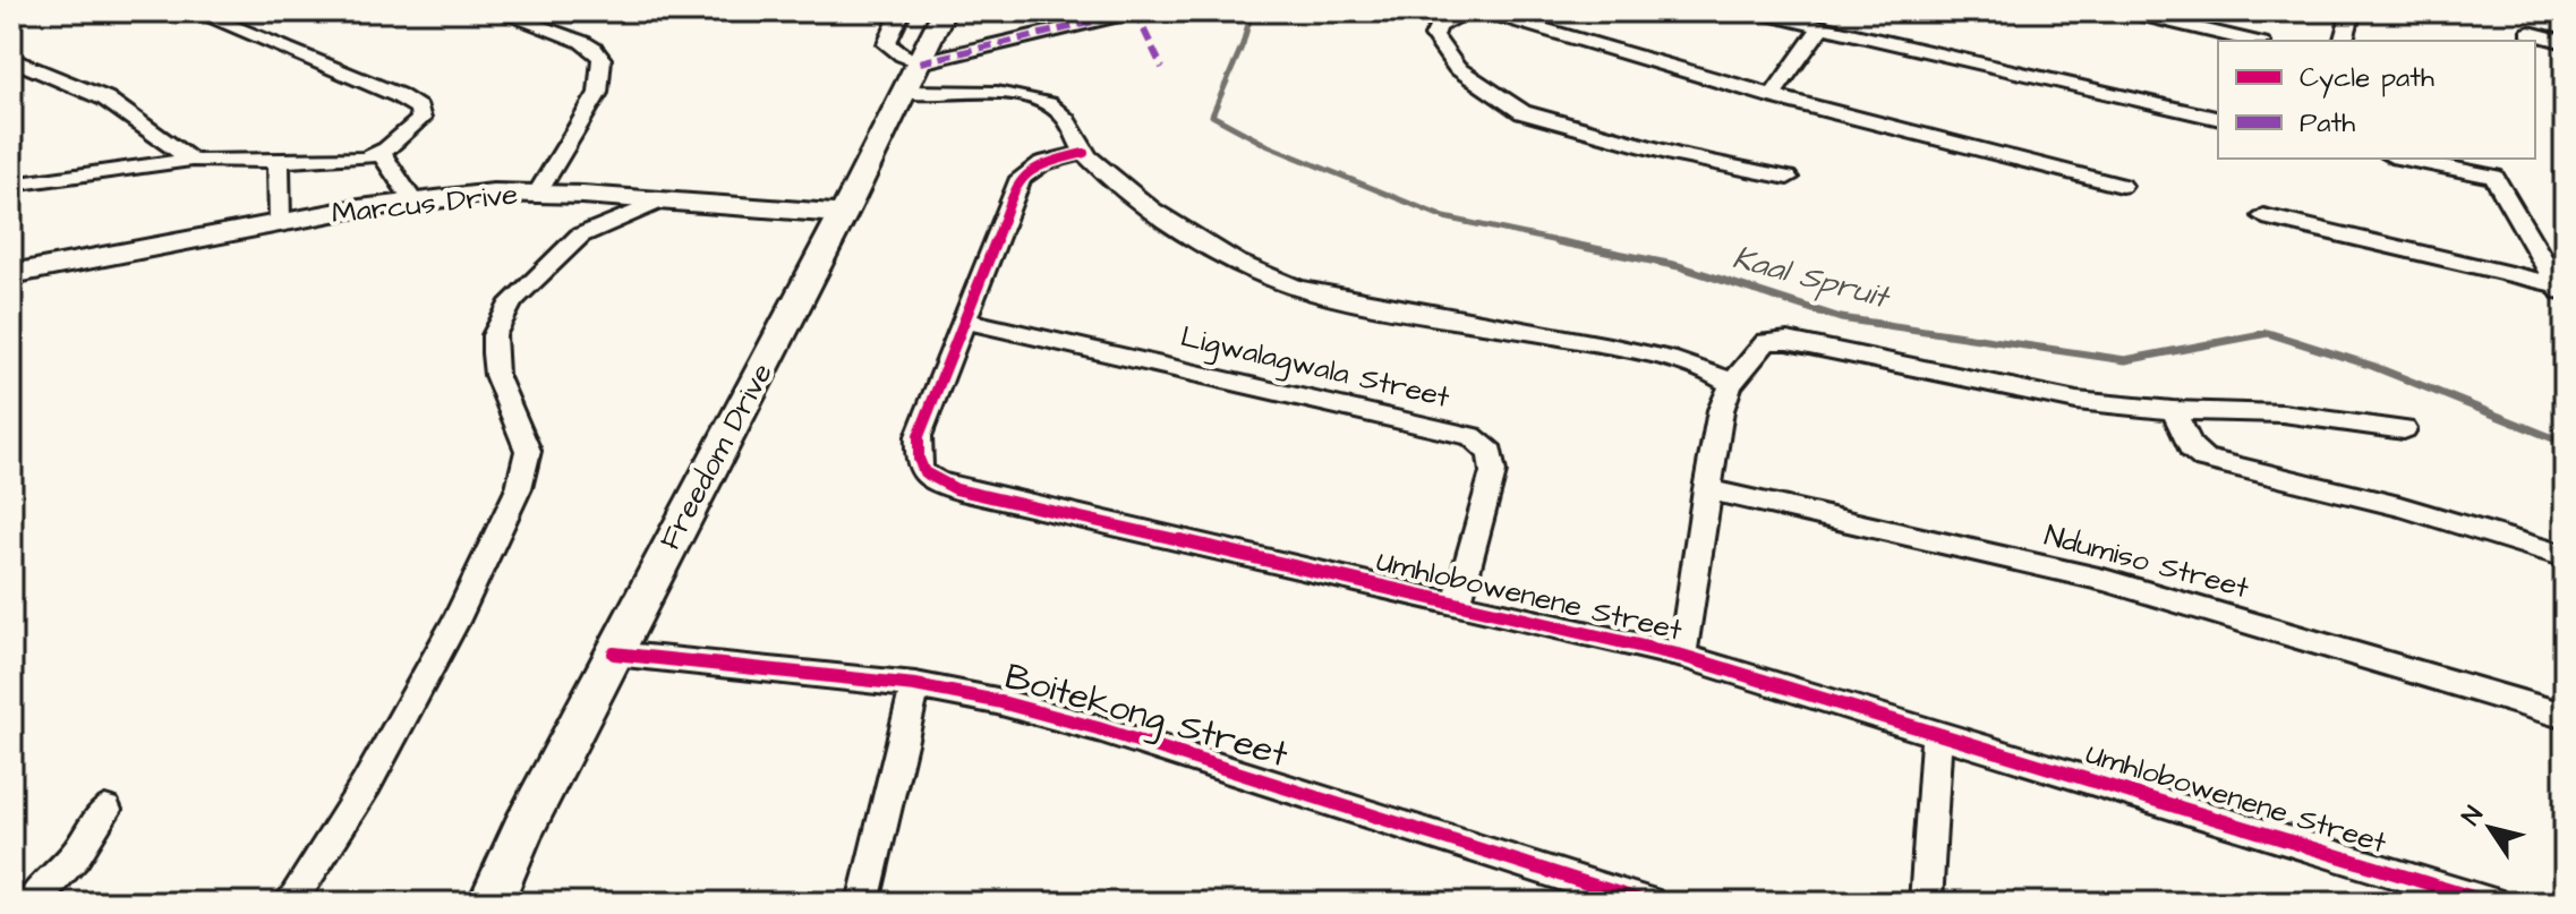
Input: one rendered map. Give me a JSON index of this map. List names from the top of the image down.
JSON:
{
  "streets": {
    "street": [
      "Marcus Drive",
      "Ligwalagwala Street",
      "Freedom Drive",
      "Ndumiso Street",
      "Umhlobowenene Street",
      "Boitekong Street"
    ]
  },
  "crossings": [
    ["Marcus Drive", "Freedom Drive"],
    ["Ligwalagwala Street", "Umhlobowenene Street"],
    ["Freedom Drive", "Boitekong Street"]
  ],
  "water": ["Kaal Spruit"],
  "legend": ["Cycle path", "Path"],
  "north": "top left"
}
